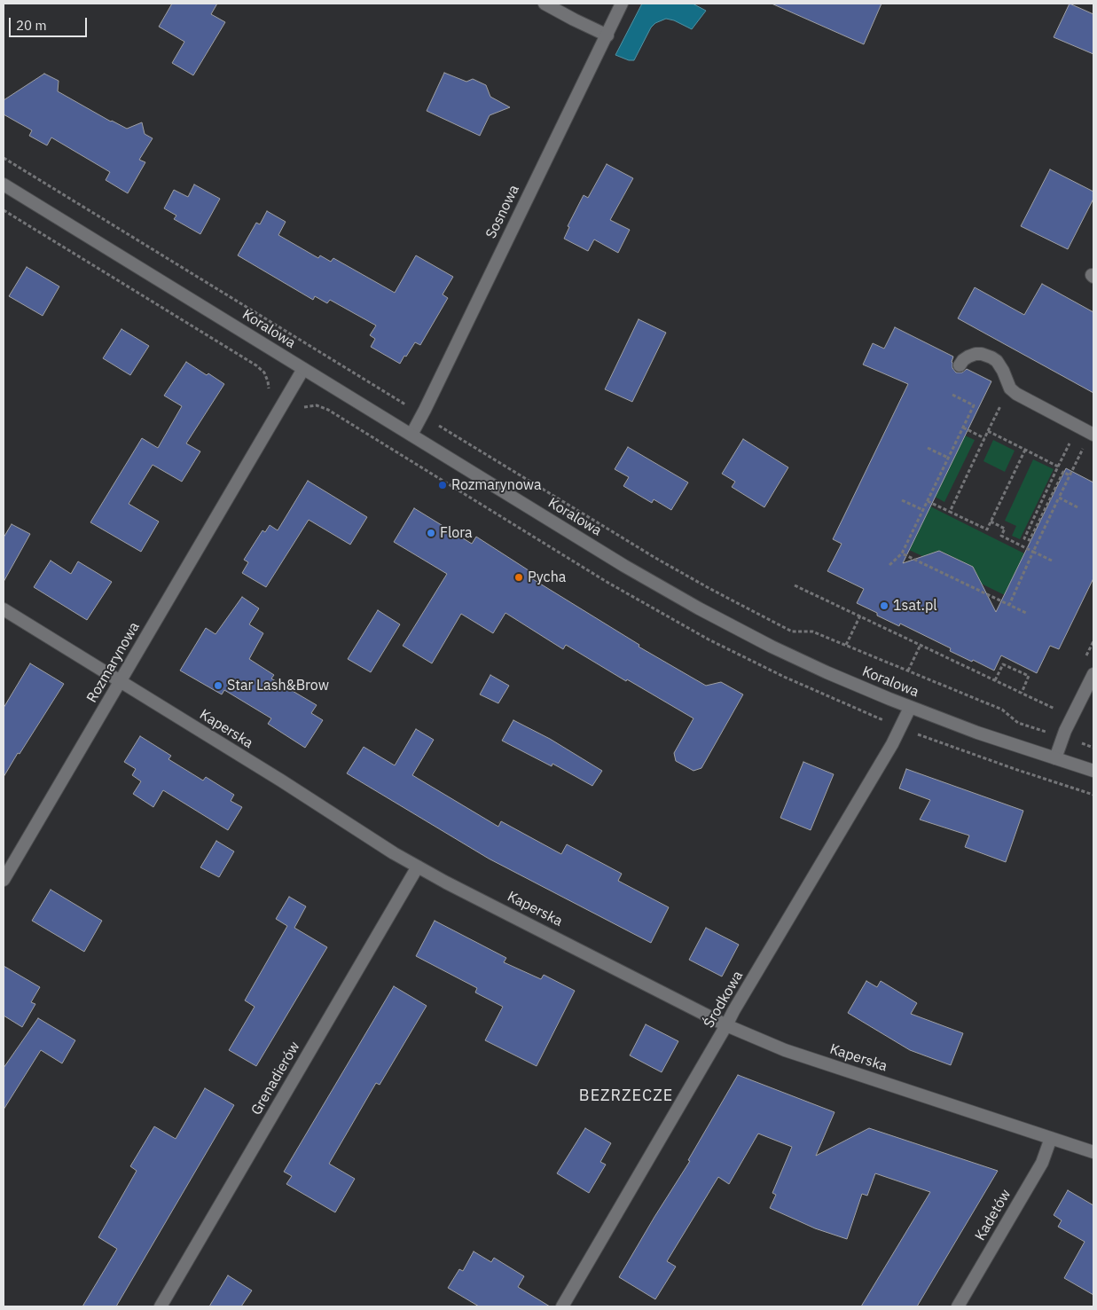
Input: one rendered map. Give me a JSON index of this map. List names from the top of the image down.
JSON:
{
  "streets": {
    "street": [
      "Sosnowa",
      "Koralowa",
      "Rozmarynowa",
      "Kaperska",
      "Środkowa",
      "Grenadierów",
      "Kadetów"
    ]
  },
  "crossings": [
    ["Sosnowa", "Koralowa"],
    ["Koralowa", "Rozmarynowa"],
    ["Koralowa", "Środkowa"],
    ["Rozmarynowa", "Kaperska"],
    ["Kaperska", "Środkowa"],
    ["Kaperska", "Grenadierów"],
    ["Kaperska", "Kadetów"]
  ],
  "districts": ["BEZRZECZE"],
  "places": [
    "Rozmarynowa",
    "Flora",
    "Pycha",
    "1sat.pl",
    "Star Lash&Brow"
  ],
  "scale_bar": "20 m"
}
